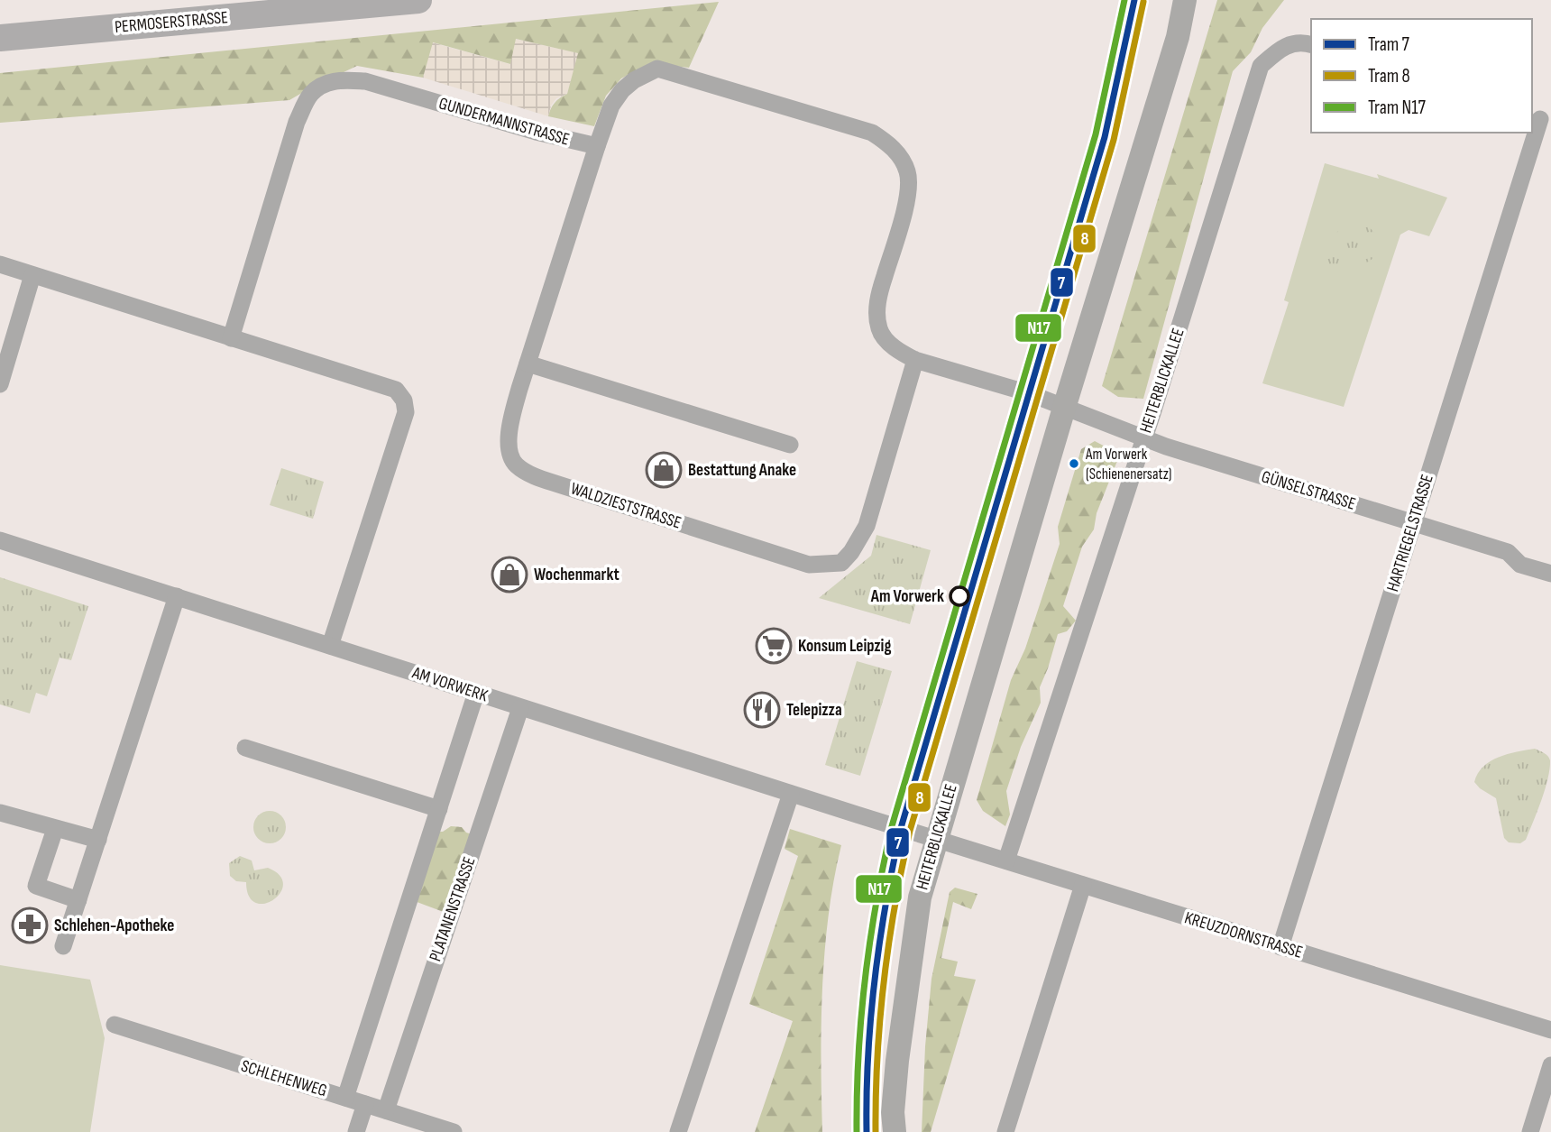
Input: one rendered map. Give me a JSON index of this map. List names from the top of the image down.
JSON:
{
  "streets": {
    "main road": ["PERMOSERSTRASSE", "HEITERBLICKALLEE"],
    "street": [
      "GUNDERMANNSTRASSE",
      "GÜNSELSTRASSE",
      "WALDZIESTSTRASSE",
      "HARTRIEGELSTRASSE",
      "AM VORWERK",
      "PLATANENSTRASSE",
      "KREUZDORNSTRASSE",
      "SCHLEHENWEG"
    ]
  },
  "crossings": [
    ["GUNDERMANNSTRASSE", "WALDZIESTSTRASSE"],
    ["HEITERBLICKALLEE", "GÜNSELSTRASSE"],
    ["HEITERBLICKALLEE", "AM VORWERK"],
    ["HEITERBLICKALLEE", "KREUZDORNSTRASSE"],
    ["GÜNSELSTRASSE", "HARTRIEGELSTRASSE"],
    ["HARTRIEGELSTRASSE", "KREUZDORNSTRASSE"],
    ["AM VORWERK", "PLATANENSTRASSE"],
    ["AM VORWERK", "KREUZDORNSTRASSE"],
    ["PLATANENSTRASSE", "SCHLEHENWEG"]
  ],
  "places": {
    "other": ["Am Vorwerk (Schienenersatz)", "Am Vorwerk"],
    "shop": ["Bestattung Anake", "Wochenmarkt"],
    "supermarket": ["Konsum Leipzig"],
    "restaurant": ["Telepizza"],
    "pharmacy": ["Schlehen-Apotheke"]
  },
  "lines": ["tram line 7", "tram line N17", "tram line 8"],
  "legend": ["Tram 7", "Tram 8", "Tram N17"]
}
